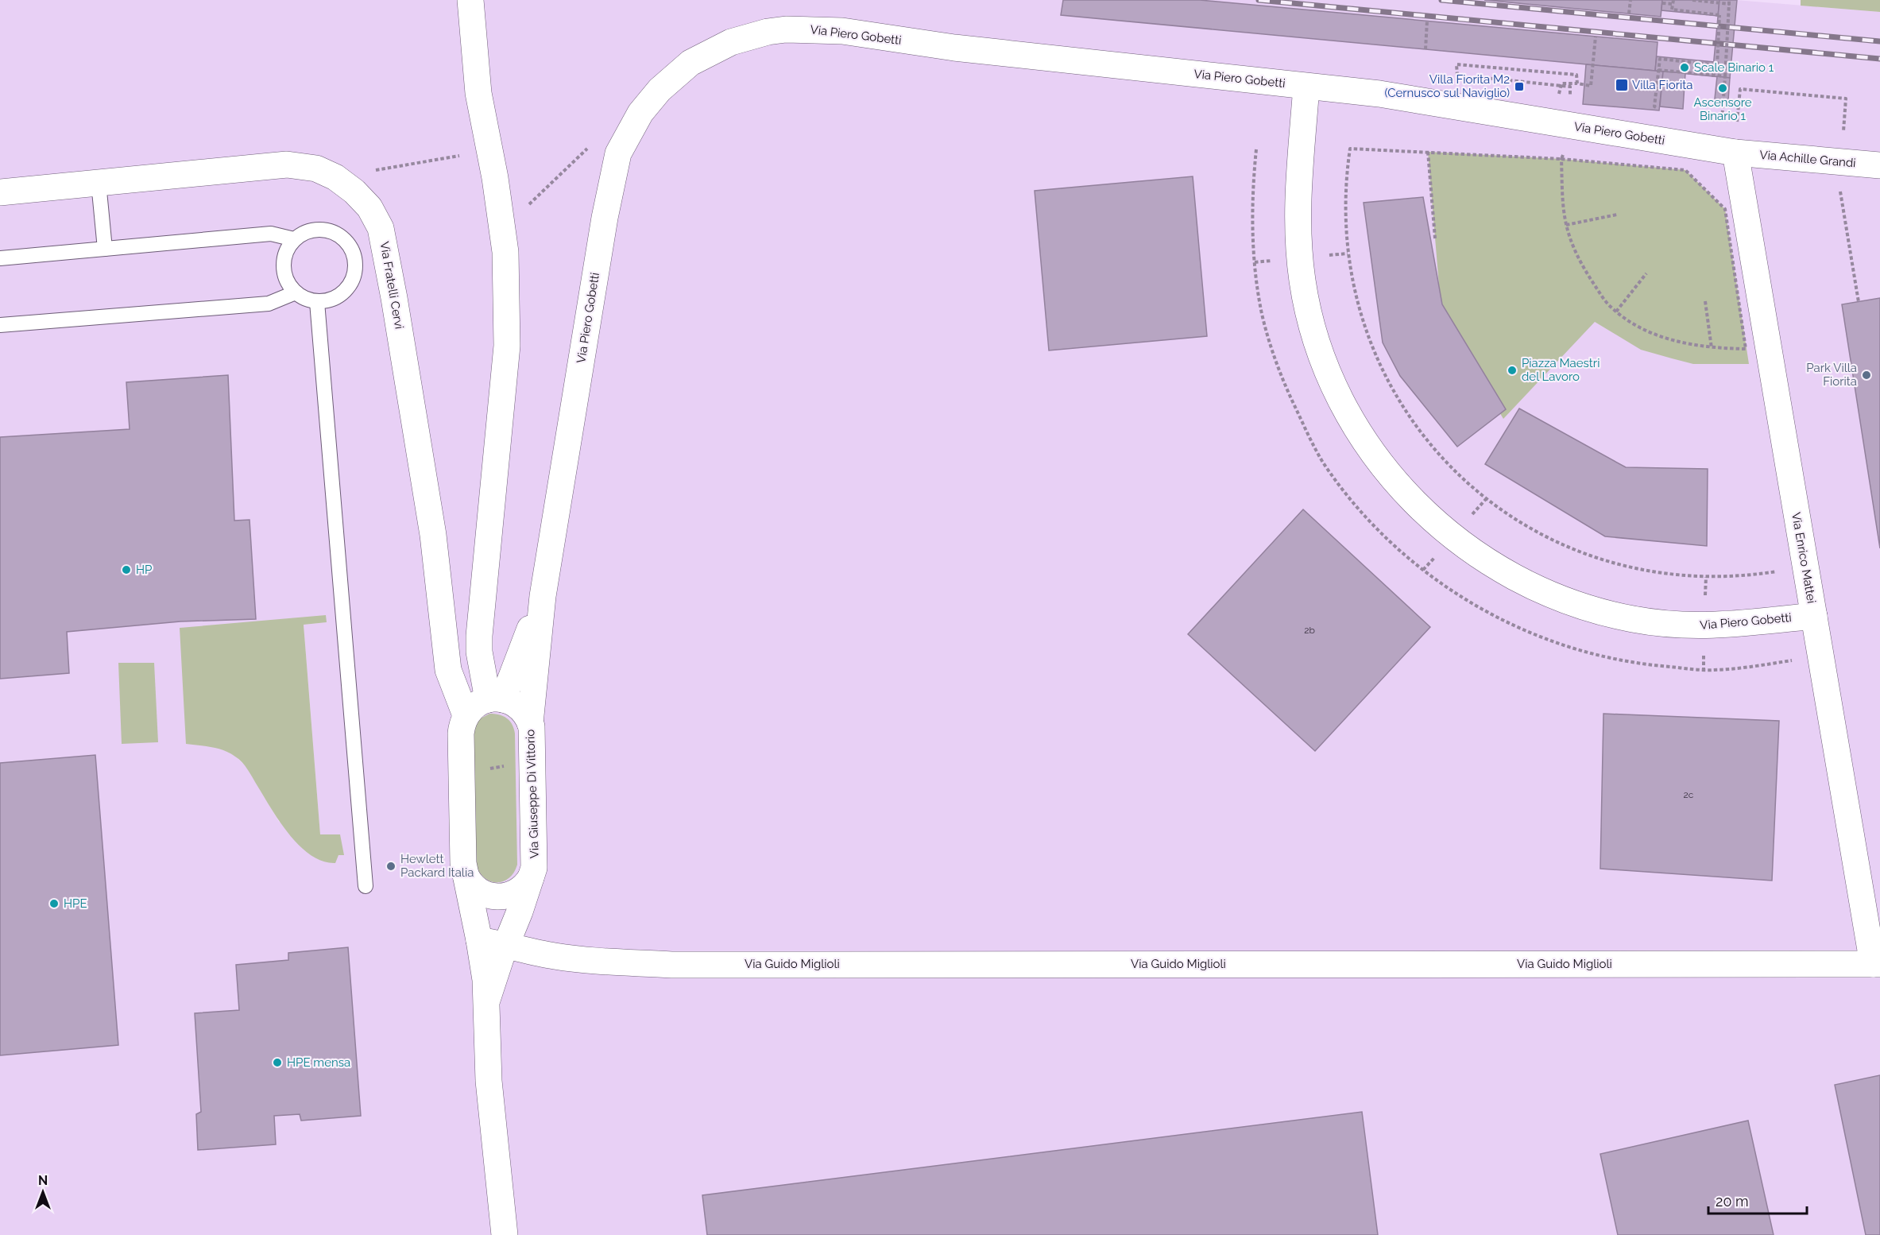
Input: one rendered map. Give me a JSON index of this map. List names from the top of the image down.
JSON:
{
  "streets": {
    "street": [
      "Via Piero Gobetti",
      "Via Achille Grandi",
      "Via Fratelli Cervi",
      "Via Enrico Mattei",
      "Via Giuseppe Di Vittorio",
      "Via Guido Miglioli"
    ]
  },
  "crossings": [
    ["Via Piero Gobetti", "Via Achille Grandi"],
    ["Via Piero Gobetti", "Via Fratelli Cervi"],
    ["Via Piero Gobetti", "Via Enrico Mattei"],
    ["Via Piero Gobetti", "Via Giuseppe Di Vittorio"],
    ["Via Achille Grandi", "Via Enrico Mattei"],
    ["Via Fratelli Cervi", "Via Giuseppe Di Vittorio"],
    ["Via Enrico Mattei", "Via Guido Miglioli"],
    ["Via Giuseppe Di Vittorio", "Via Guido Miglioli"]
  ],
  "places": {
    "other": [
      "Scale Binario 1",
      "Ascensore Binario 1",
      "Piazza Maestri del Lavoro",
      "Park Villa Fiorita",
      "HP",
      "Hewlett Packard Italia",
      "HPE",
      "HPE mensa"
    ],
    "transit": ["Villa Fiorita", "Villa Fiorita M2 (Cernusco sul Naviglio)"]
  },
  "house_numbers": ["2b", "2c"],
  "scale_bar": "20 m",
  "north": "top"
}
